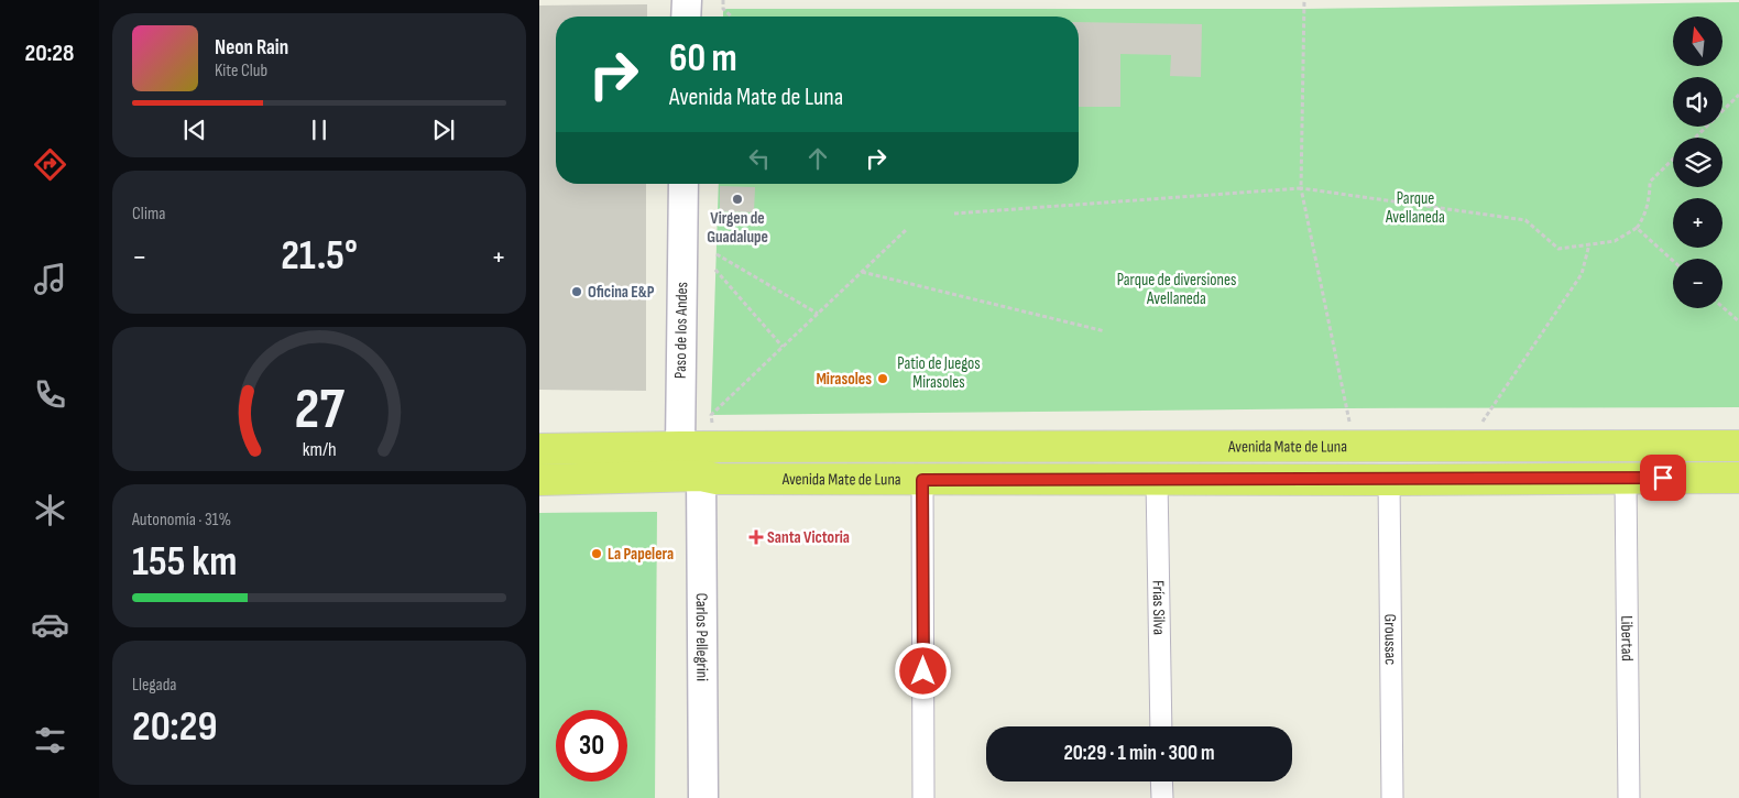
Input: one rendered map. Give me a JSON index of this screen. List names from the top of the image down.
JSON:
{
  "streets": {
    "main road": ["Avenida Mate de Luna"],
    "street": [
      "Paso de los Andes",
      "Frías Silva",
      "Carlos Pellegrini",
      "Libertad",
      "Groussac"
    ]
  },
  "crossings": [
    ["Paso de los Andes", "Avenida Mate de Luna"],
    ["Avenida Mate de Luna", "Frías Silva"],
    ["Avenida Mate de Luna", "Carlos Pellegrini"],
    ["Avenida Mate de Luna", "Libertad"],
    ["Avenida Mate de Luna", "Groussac"]
  ],
  "parks": ["Parque Avellaneda", "Parque de diversiones Avellaneda", "Patio de Juegos Mirasoles"],
  "places": {
    "other": [
      "Virgen de Guadalupe",
      "Oficina E&P",
      "Mirasoles",
      "La Papelera"
    ],
    "health": ["Santa Victoria"]
  },
  "north": "top",
  "page": {
    "tabs": "20:28",
    "map_buttons": ["+", "−"],
    "turn": ["60 m", "Avenida Mate de Luna"],
    "song": ["Neon Rain", "Kite Club"],
    "tile": [
      "Clima",
      ["Autonomía · 31%", "155 km"],
      ["Llegada", "20:29"]
    ],
    "heat": ["−", "21.5°", "+"],
    "limit": "30",
    "trip": "20:29 · 1 min · 300 m",
    "gauge": ["27", "km/h"]
  }
}
